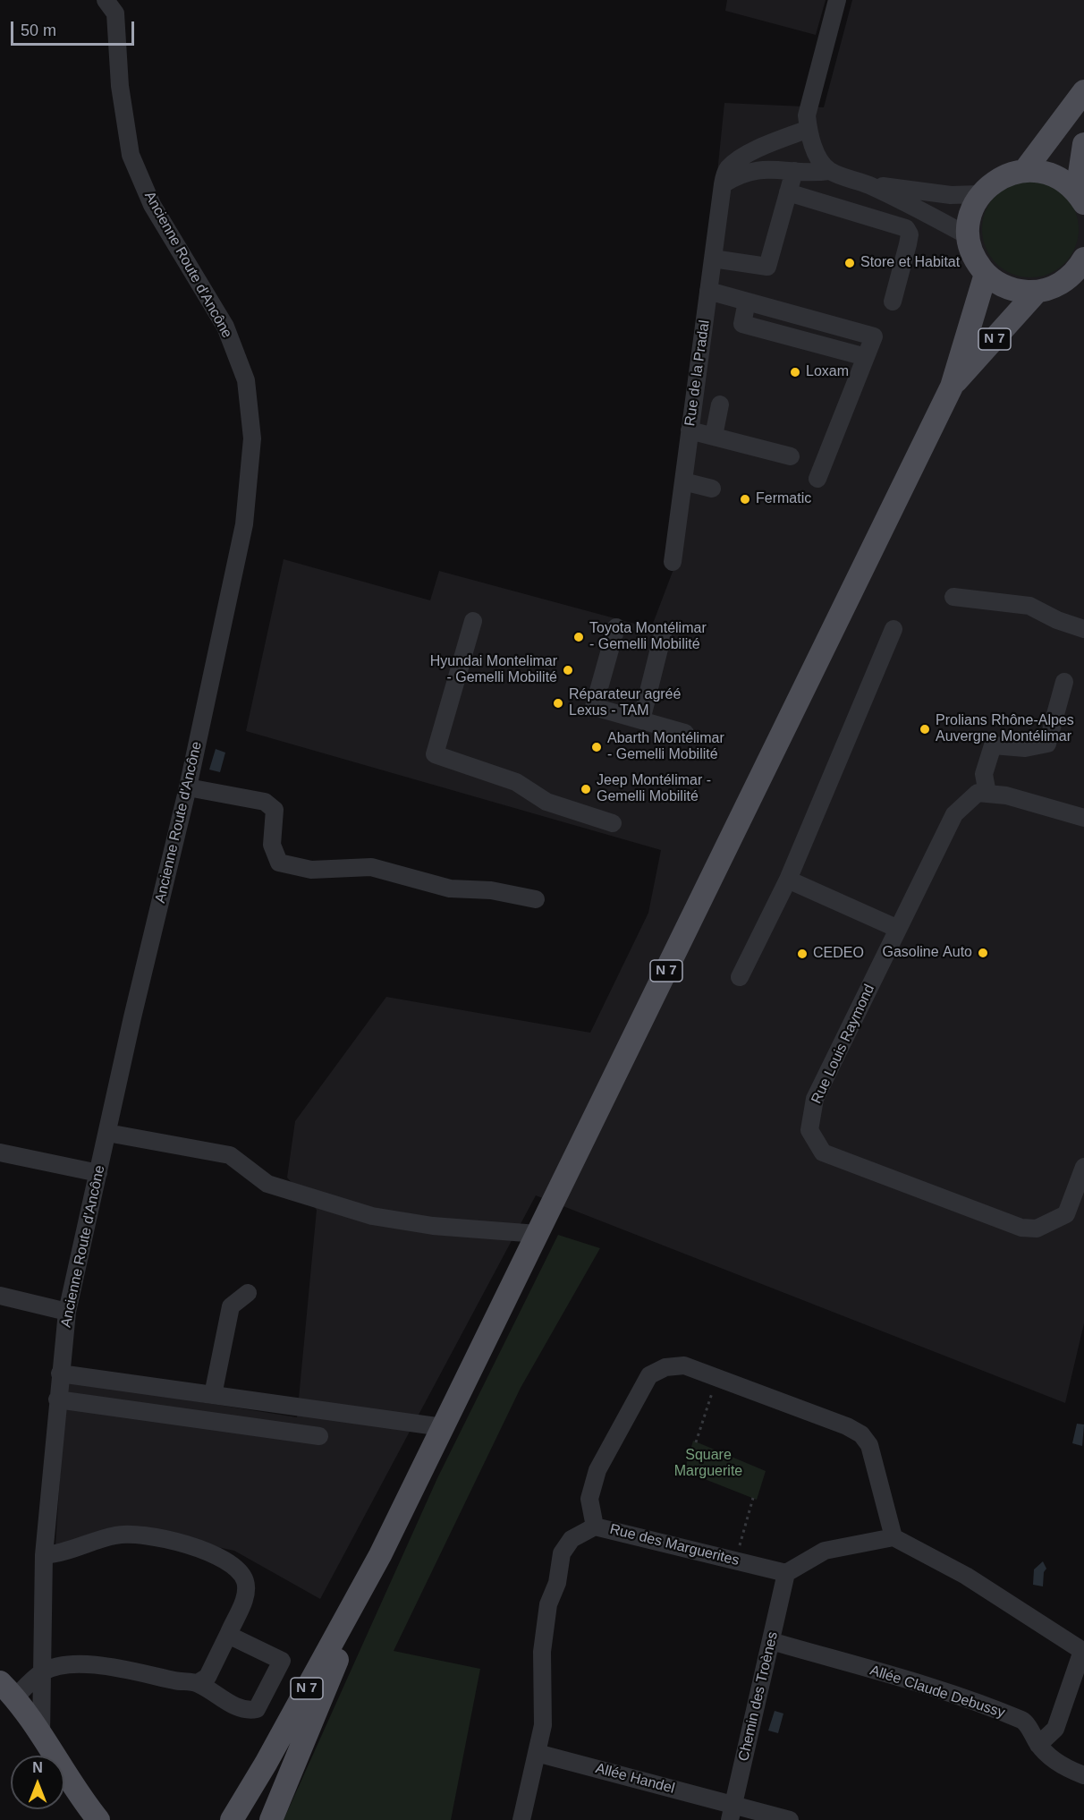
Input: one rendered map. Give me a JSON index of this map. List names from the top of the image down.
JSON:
{
  "streets": {
    "main road": ["N 7"],
    "street": [
      "Ancienne Route d'Ancône",
      "Rue de la Pradal",
      "Rue Louis Raymond",
      "Rue des Marguerites",
      "Allée Claude Debussy",
      "Chemin des Troènes",
      "Allée Handel"
    ]
  },
  "crossings": [
    ["Rue des Marguerites", "Chemin des Troènes"],
    ["Allée Claude Debussy", "Chemin des Troènes"],
    ["Chemin des Troènes", "Allée Handel"]
  ],
  "parks": ["Square Marguerite"],
  "places": [
    "Store et Habitat",
    "Loxam",
    "Fermatic",
    "Toyota Montélimar - Gemelli Mobilité",
    "Hyundai Montelimar - Gemelli Mobilité",
    "Réparateur agréé Lexus - TAM",
    "Prolians Rhône-Alpes Auvergne Montélimar",
    "Abarth Montélimar - Gemelli Mobilité",
    "Jeep Montélimar - Gemelli Mobilité",
    "Gasoline Auto",
    "CEDEO"
  ],
  "scale_bar": "50 m",
  "north": "top"
}
